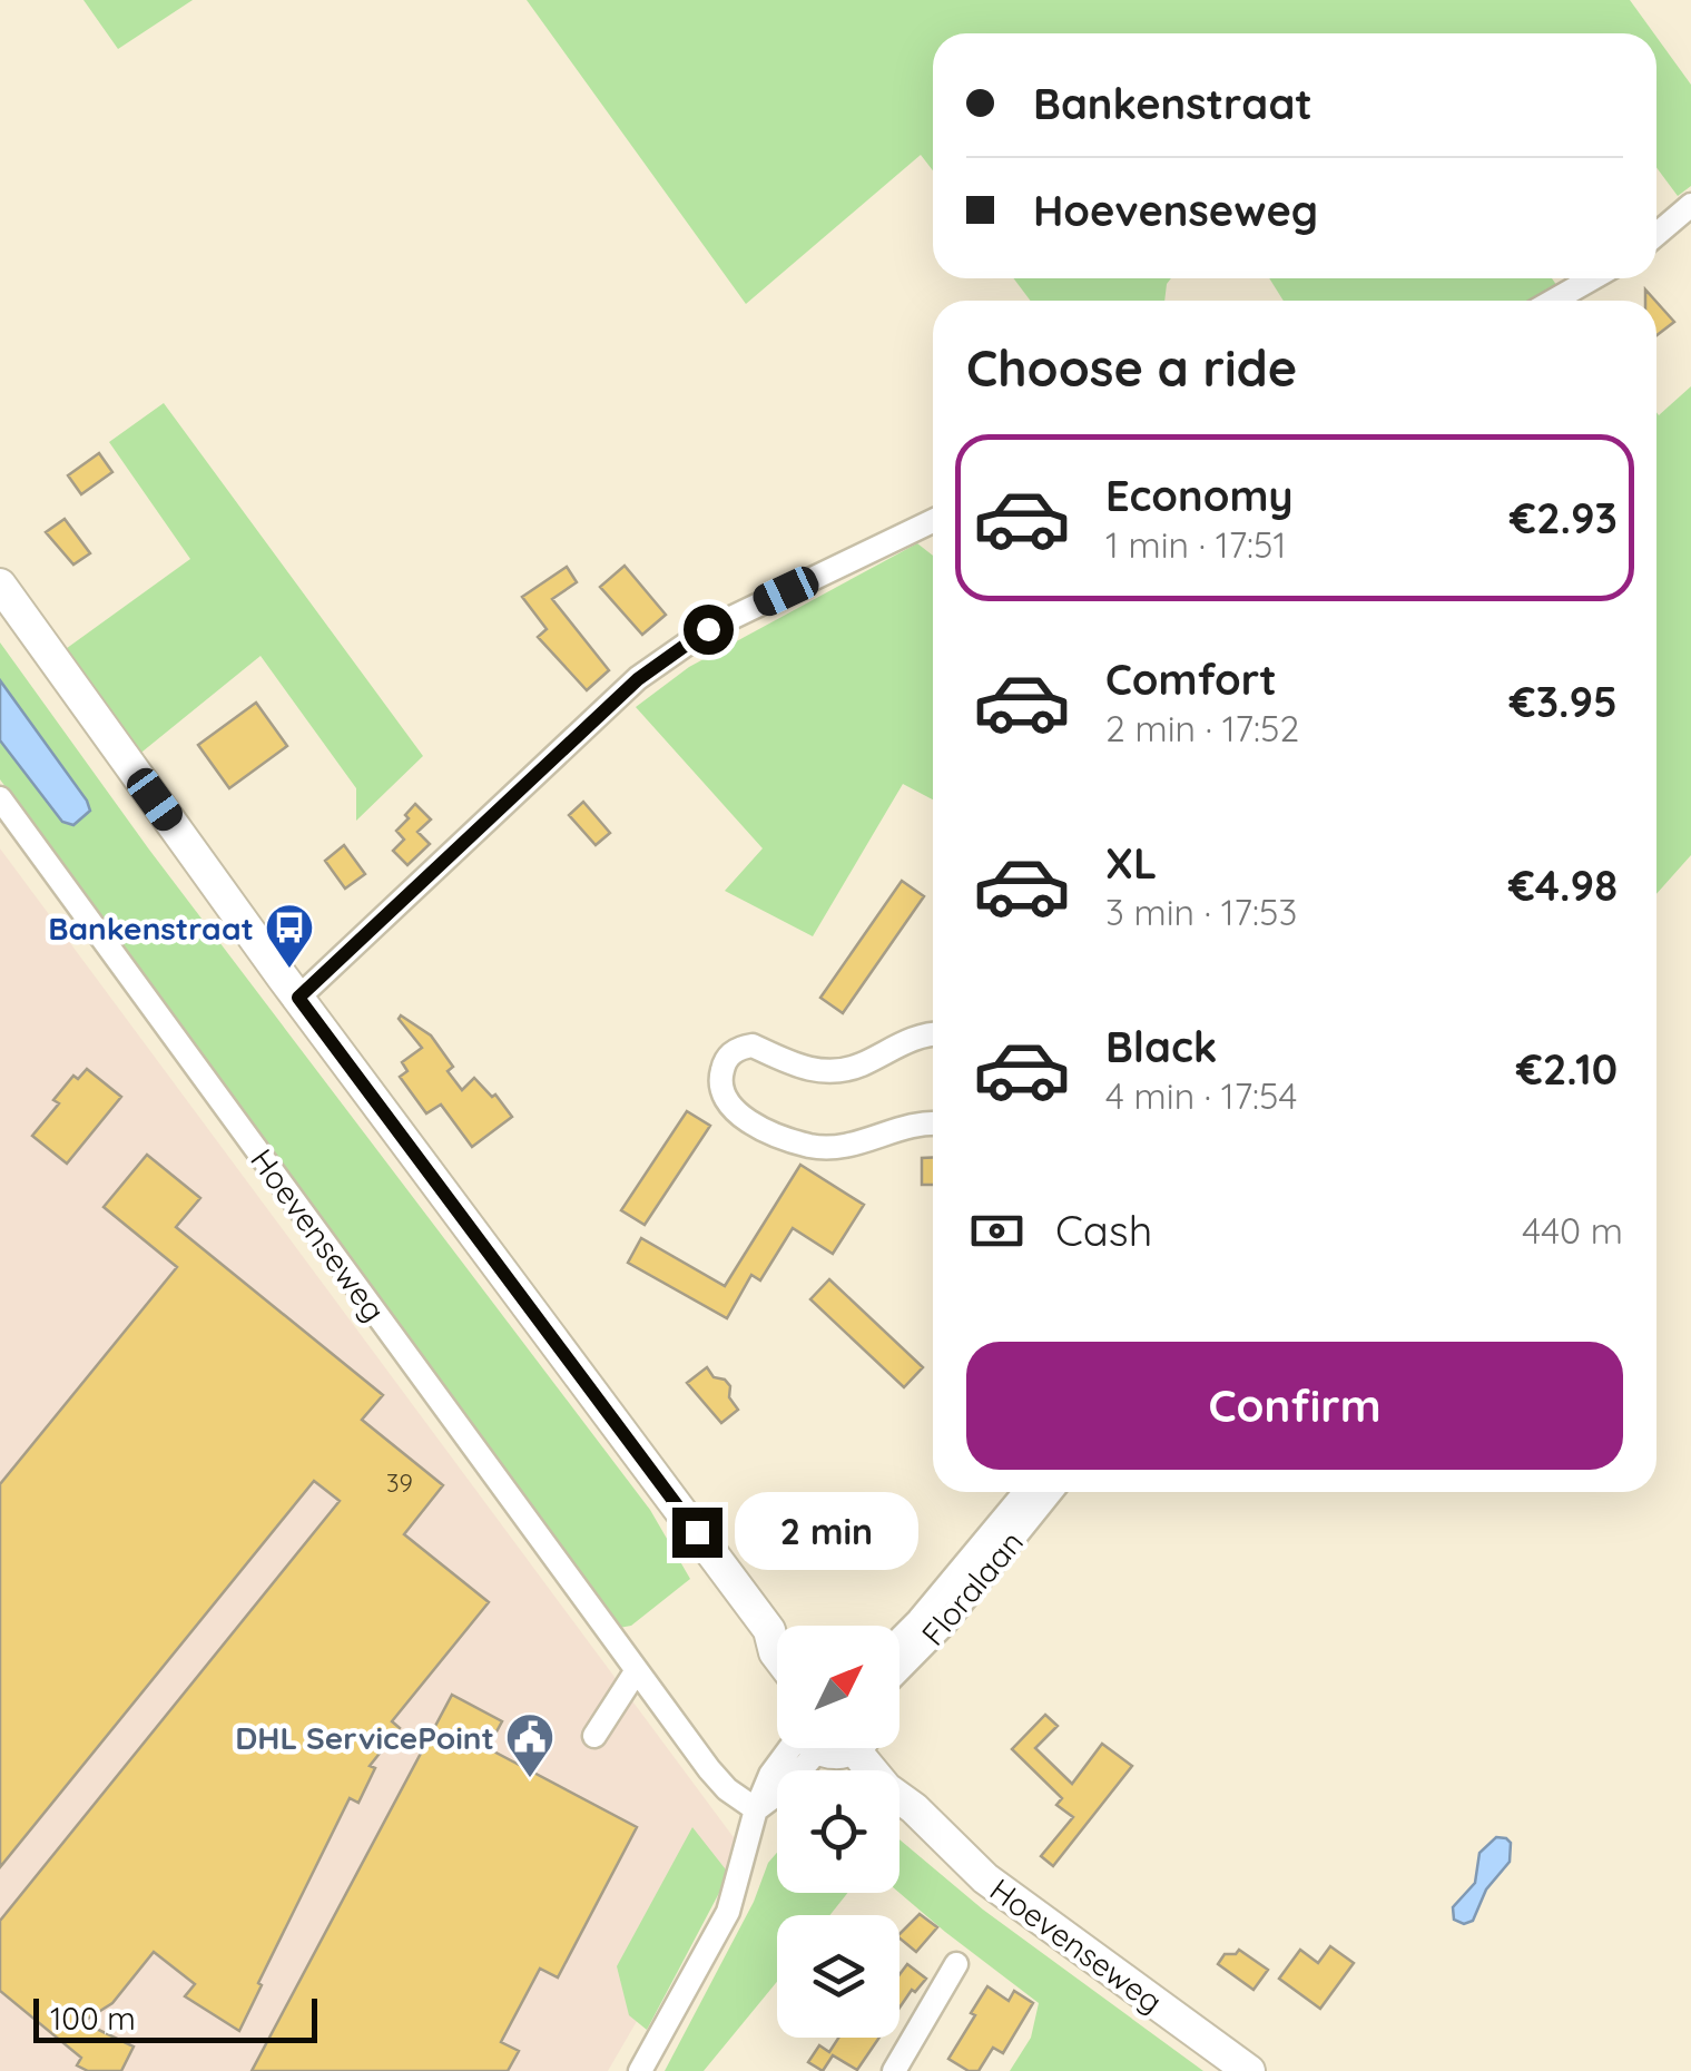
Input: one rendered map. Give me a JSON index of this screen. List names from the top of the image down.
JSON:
{
  "streets": {
    "main road": ["Hoevenseweg"],
    "street": ["Floralaan"]
  },
  "places": {
    "bus stop": ["Bankenstraat"],
    "public building": ["DHL ServicePoint"]
  },
  "house_numbers": ["39"],
  "scale_bar": "100 m",
  "north": "top right",
  "page": {
    "banner": ["Bankenstraat", "Hoevenseweg"],
    "heading": "Choose a ride",
    "list": [
      {
        "name": "Economy",
        "note": "1 min · 17:51",
        "value": "€2.93"
      },
      {
        "name": "Comfort",
        "note": "2 min · 17:52",
        "value": "€3.95"
      },
      {
        "name": "XL",
        "note": "3 min · 17:53",
        "value": "€4.98"
      },
      {
        "name": "Black",
        "note": "4 min · 17:54",
        "value": "€2.10"
      }
    ],
    "pay": ["Cash", "440 m"],
    "buttons": "Confirm",
    "bubble": "2 min",
    "scale": "100 m"
  }
}
